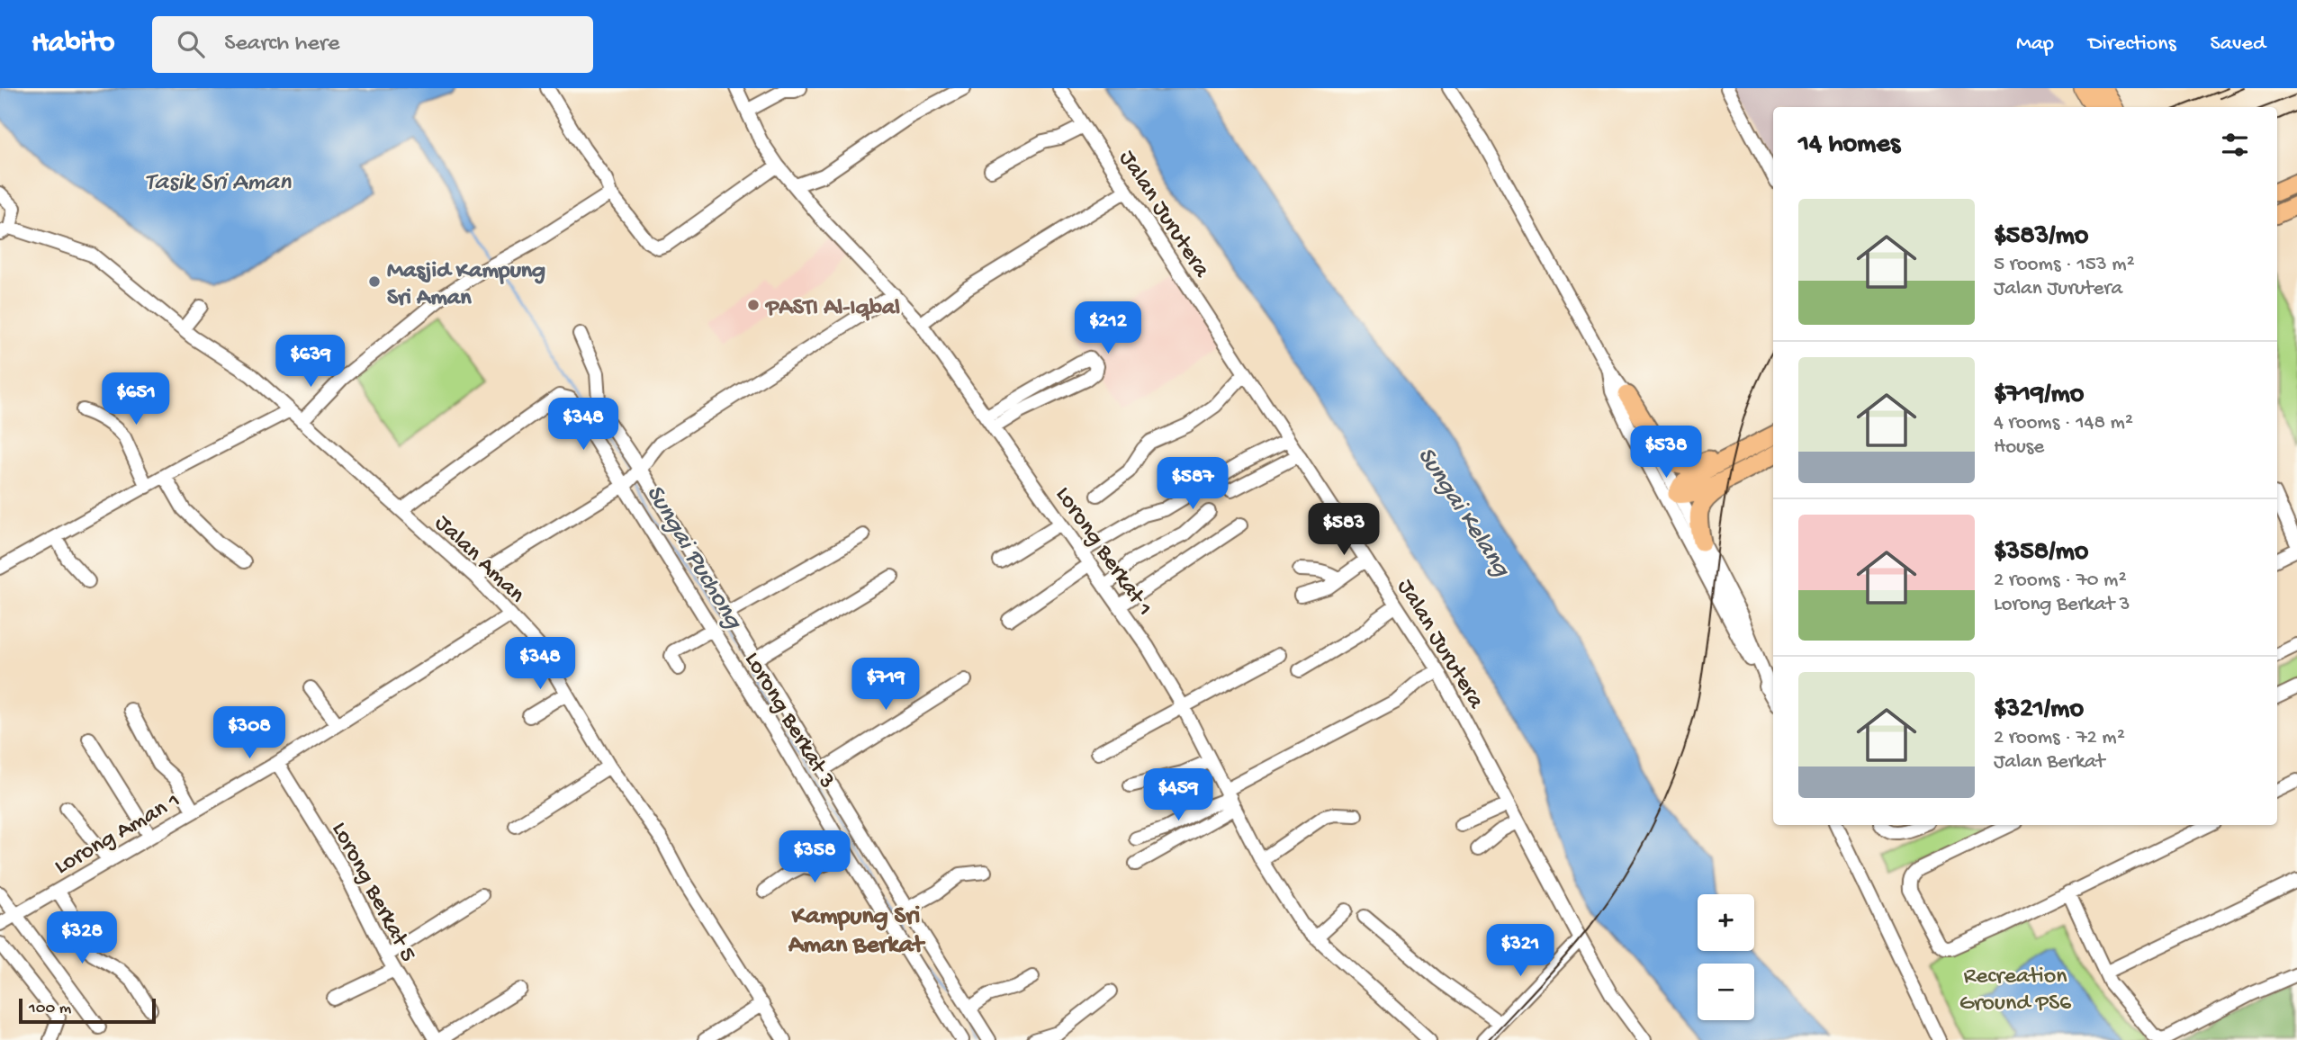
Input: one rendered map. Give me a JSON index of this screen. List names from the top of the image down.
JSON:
{
  "streets": {
    "street": [
      "Jalan Jurutera",
      "Lorong Berkat 1",
      "Jalan Aman",
      "Lorong Berkat 3",
      "Lorong Aman 1",
      "Lorong Berkat 5"
    ]
  },
  "crossings": [
    ["Jalan Aman", "Lorong Aman 1"],
    ["Lorong Aman 1", "Lorong Berkat 5"]
  ],
  "districts": ["Kampung Sri Aman Berkat"],
  "water": ["Tasik Sri Aman", "Sungai Kelang", "Sungai Puchong"],
  "parks": ["Recreation Ground PS6"],
  "places": ["Masjid Kampung Sri Aman", "PASTI Al-Iqbal"],
  "scale_bar": "100 m",
  "page": {
    "header": "Habito",
    "search": "Search here",
    "nav": ["Map", "Directions", "Saved"],
    "heading": "14 homes",
    "list": [
      {
        "name": "$583/mo",
        "note": "5 rooms · 153 m² · Jalan Jurutera"
      },
      {
        "name": "$719/mo",
        "note": "4 rooms · 148 m² · House"
      },
      {
        "name": "$358/mo",
        "note": "2 rooms · 70 m² · Lorong Berkat 3"
      },
      {
        "name": "$321/mo",
        "note": "2 rooms · 72 m² · Jalan Berkat"
      }
    ],
    "price": [
      "$212",
      "$639",
      "$651",
      "$348",
      "$538",
      "$587",
      "$583",
      "$348",
      "$719",
      "$308",
      "$459",
      "$358",
      "$328",
      "$321"
    ],
    "map_buttons": ["+", "−"],
    "scale": "100 m"
  }
}
